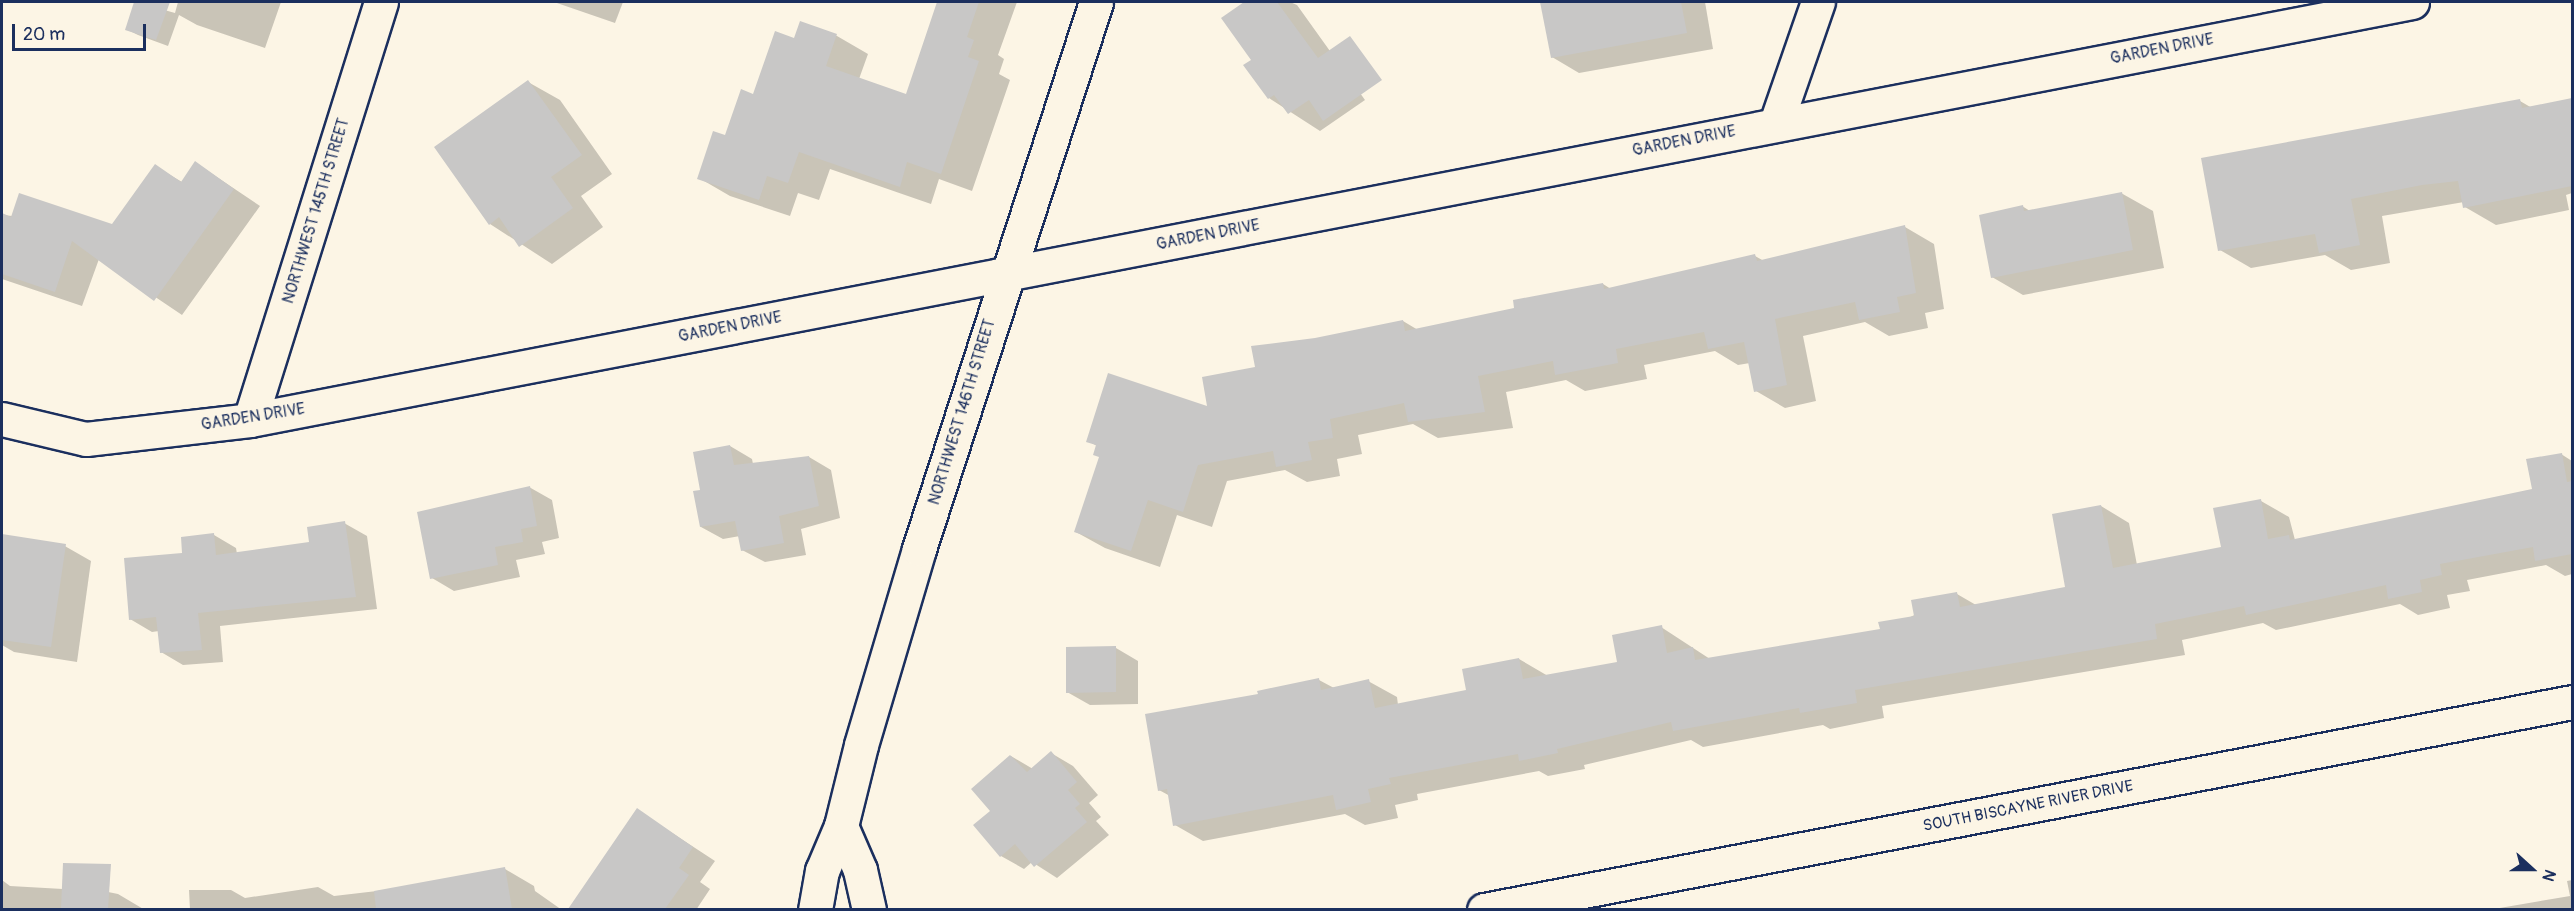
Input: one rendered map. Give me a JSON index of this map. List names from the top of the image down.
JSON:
{
  "streets": {
    "street": [
      "GARDEN DRIVE",
      "NORTHWEST 145TH STREET",
      "NORTHWEST 146TH STREET",
      "SOUTH BISCAYNE RIVER DRIVE"
    ]
  },
  "crossings": [
    ["GARDEN DRIVE", "NORTHWEST 145TH STREET"],
    ["GARDEN DRIVE", "NORTHWEST 146TH STREET"]
  ],
  "scale_bar": "20 m",
  "north": "right"
}
